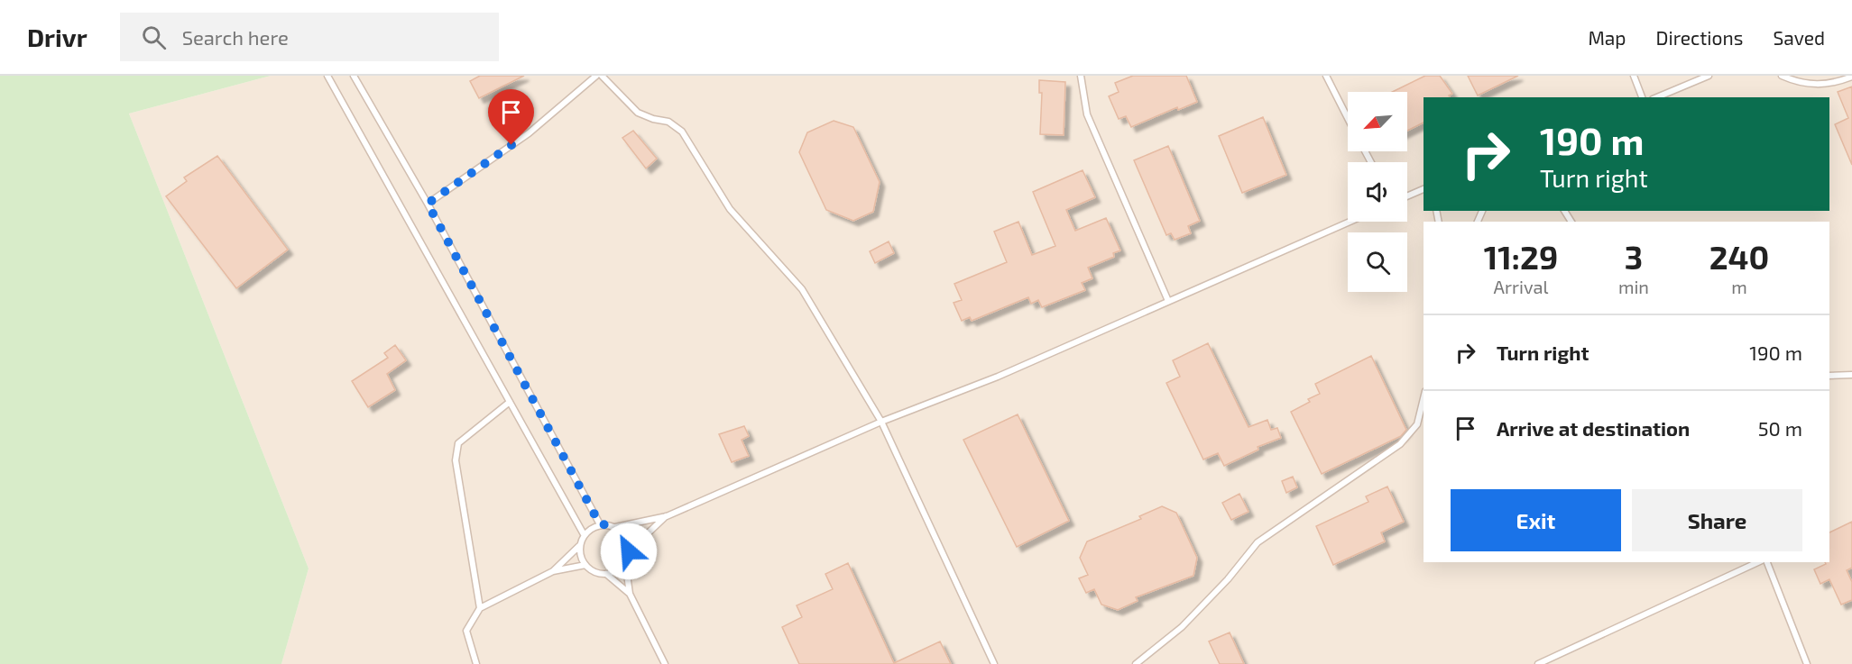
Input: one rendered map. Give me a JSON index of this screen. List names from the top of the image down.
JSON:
{
  "north": "bottom left",
  "page": {
    "header": "Drivr",
    "search": "Search here",
    "nav": ["Map", "Directions", "Saved"],
    "turn": ["190 m", "Turn right"],
    "eta": [
      "11:29",
      "Arrival",
      "3",
      "min",
      "240",
      "m"
    ],
    "list": [
      {
        "name": "Turn right",
        "value": "190 m"
      },
      {
        "name": "Arrive at destination",
        "value": "50 m"
      }
    ],
    "buttons": ["Exit", "Share"]
  }
}
